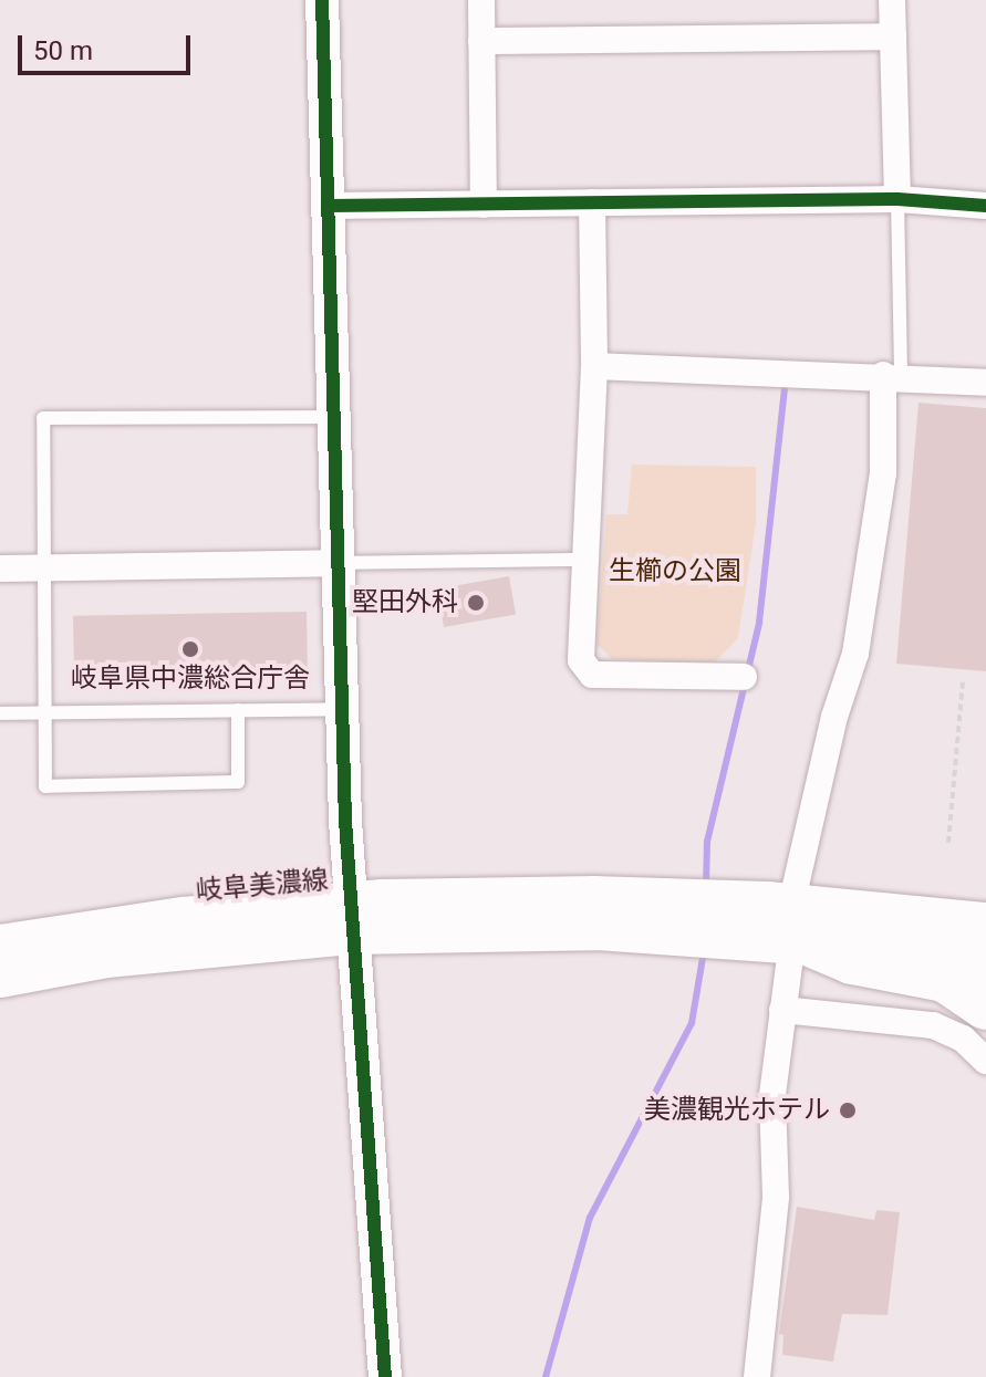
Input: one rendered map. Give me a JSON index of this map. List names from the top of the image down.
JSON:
{
  "streets": {
    "main road": ["岐阜美濃線"]
  },
  "parks": ["生櫛の公園"],
  "places": ["堅田外科", "岐阜県中濃総合庁舎", "美濃観光ホテル"],
  "scale_bar": "50 m"
}
